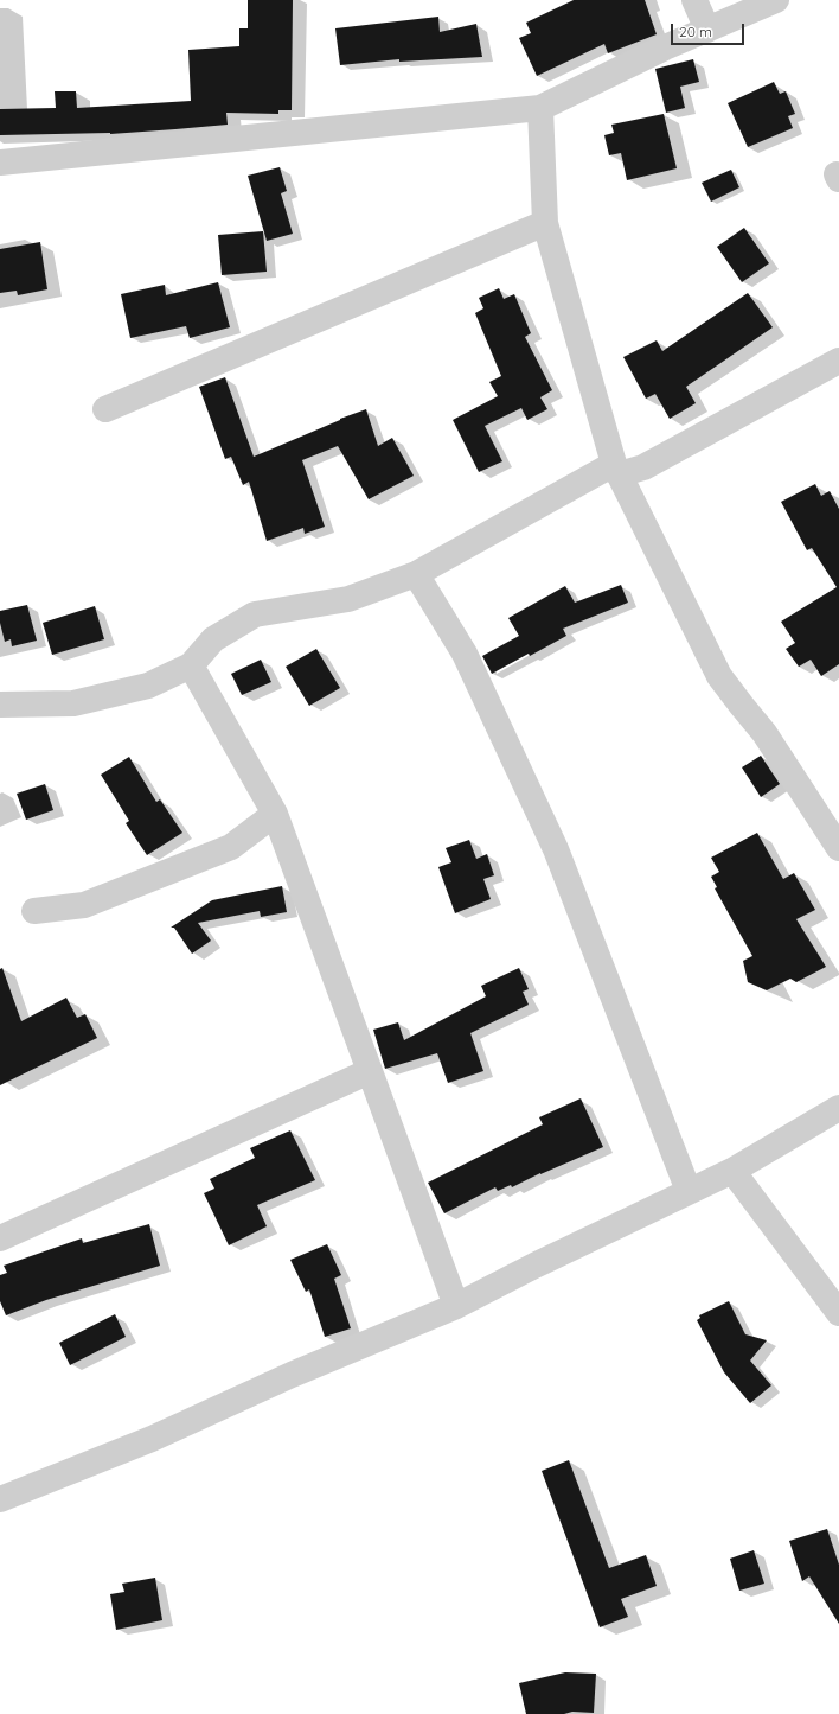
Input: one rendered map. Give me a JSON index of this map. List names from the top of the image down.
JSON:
{
  "scale_bar": "20 m"
}
